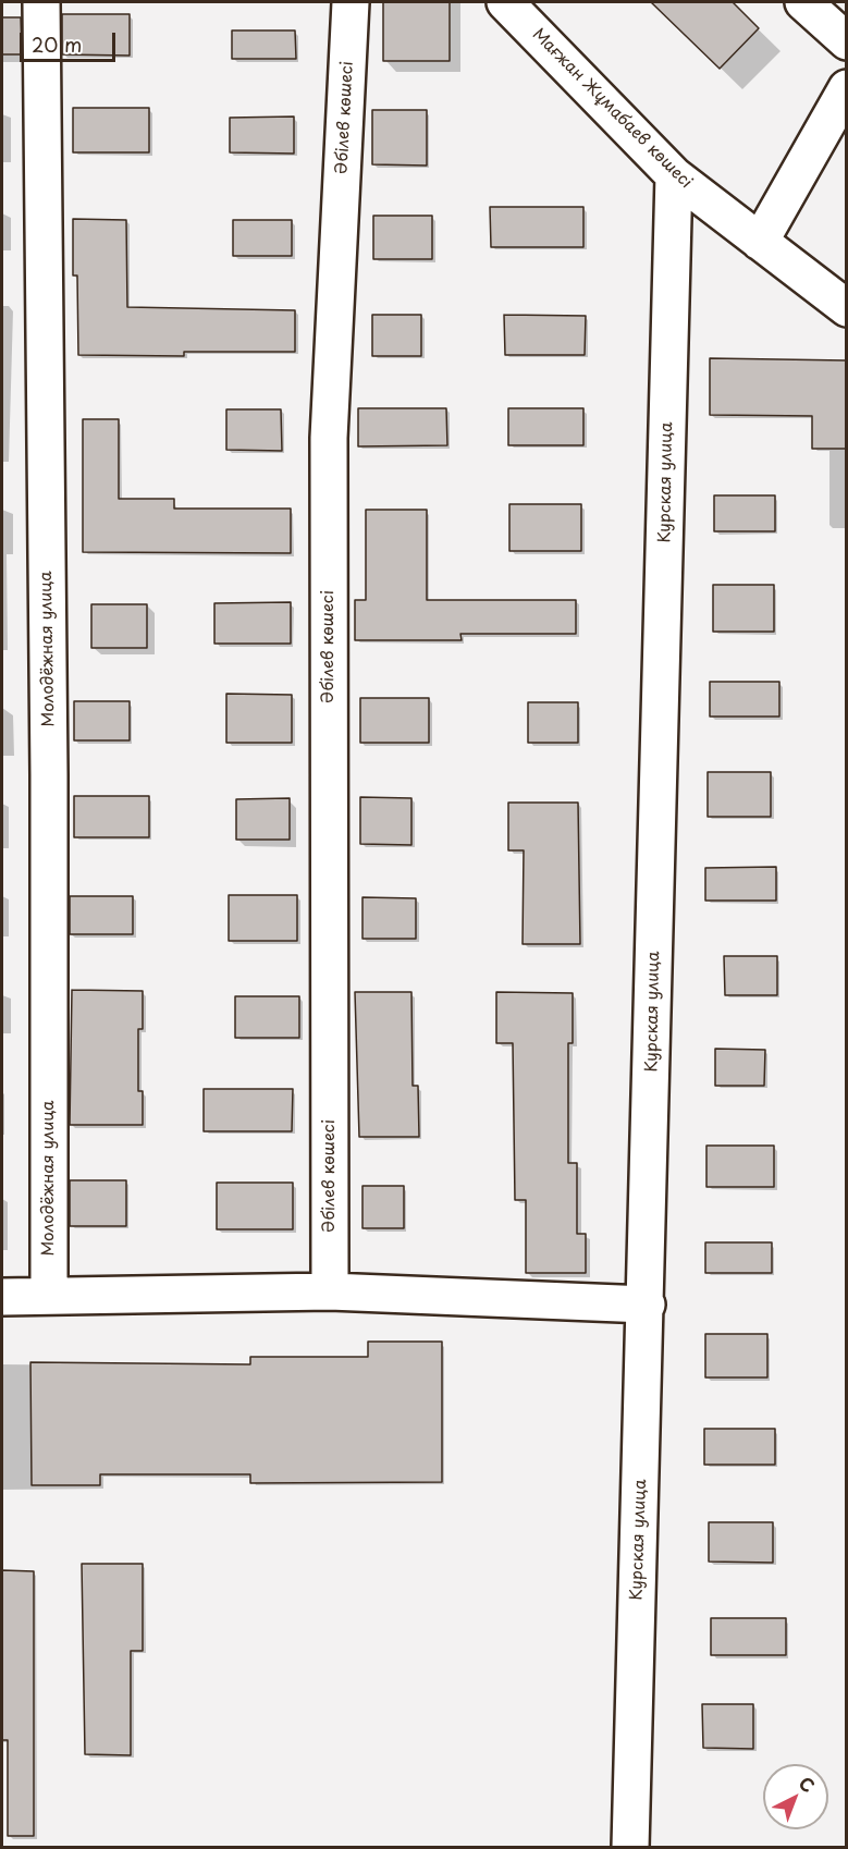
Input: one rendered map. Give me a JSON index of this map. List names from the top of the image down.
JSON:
{
  "streets": {
    "street": [
      "Мағжан Жұмабаев көшесі",
      "Әбілев көшесі",
      "Курская улица",
      "Молодёжная улица"
    ]
  },
  "crossings": [
    ["Мағжан Жұмабаев көшесі", "Курская улица"]
  ],
  "scale_bar": "20 m",
  "north": "top right"
}
